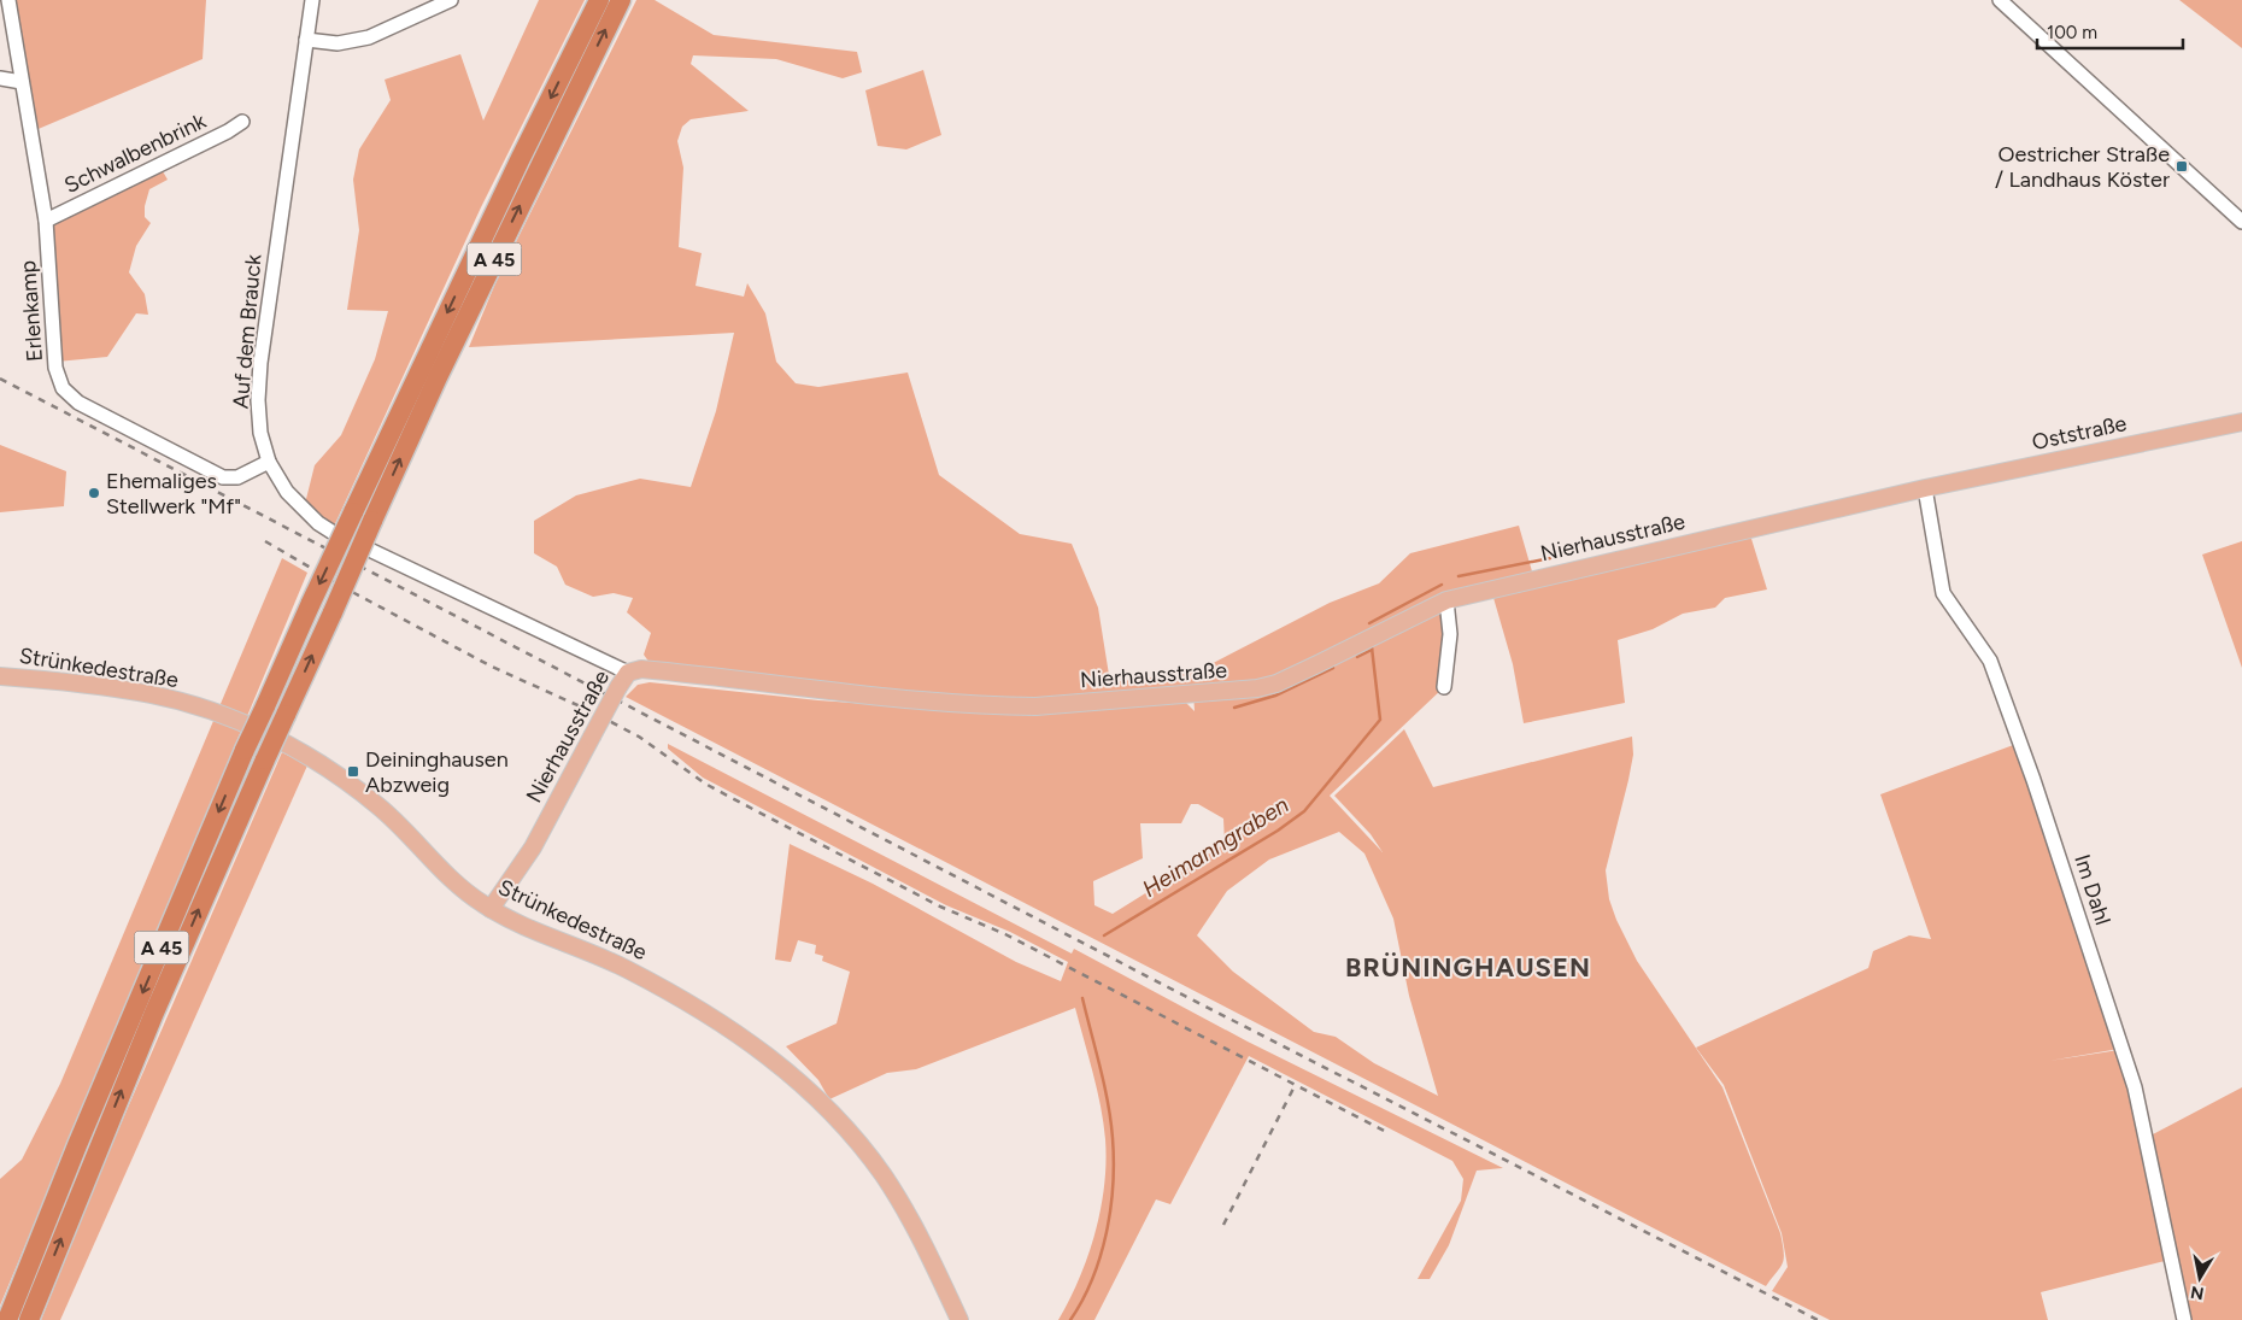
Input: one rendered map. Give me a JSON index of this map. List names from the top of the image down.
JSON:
{
  "streets": {
    "highway": ["A 45"],
    "main road": ["Oststraße", "Nierhausstraße", "Strünkedestraße"],
    "street": [
      "Schwalbenbrink",
      "Erlenkamp",
      "Auf dem Brauck",
      "Im Dahl"
    ]
  },
  "crossings": [
    ["Schwalbenbrink", "Erlenkamp"],
    ["Erlenkamp", "Auf dem Brauck"],
    ["Auf dem Brauck", "Nierhausstraße"],
    ["Oststraße", "Nierhausstraße"],
    ["Oststraße", "Im Dahl"],
    ["Nierhausstraße", "Strünkedestraße"],
    ["Nierhausstraße", "Im Dahl"]
  ],
  "districts": ["BRÜNINGHAUSEN"],
  "water": ["Heimanngraben"],
  "places": {
    "transit": ["Oestricher Straße / Landhaus Köster", "Deininghausen Abzweig"],
    "other": ["Ehemaliges Stellwerk \"Mf\""]
  },
  "scale_bar": "100 m",
  "north": "bottom"
}
